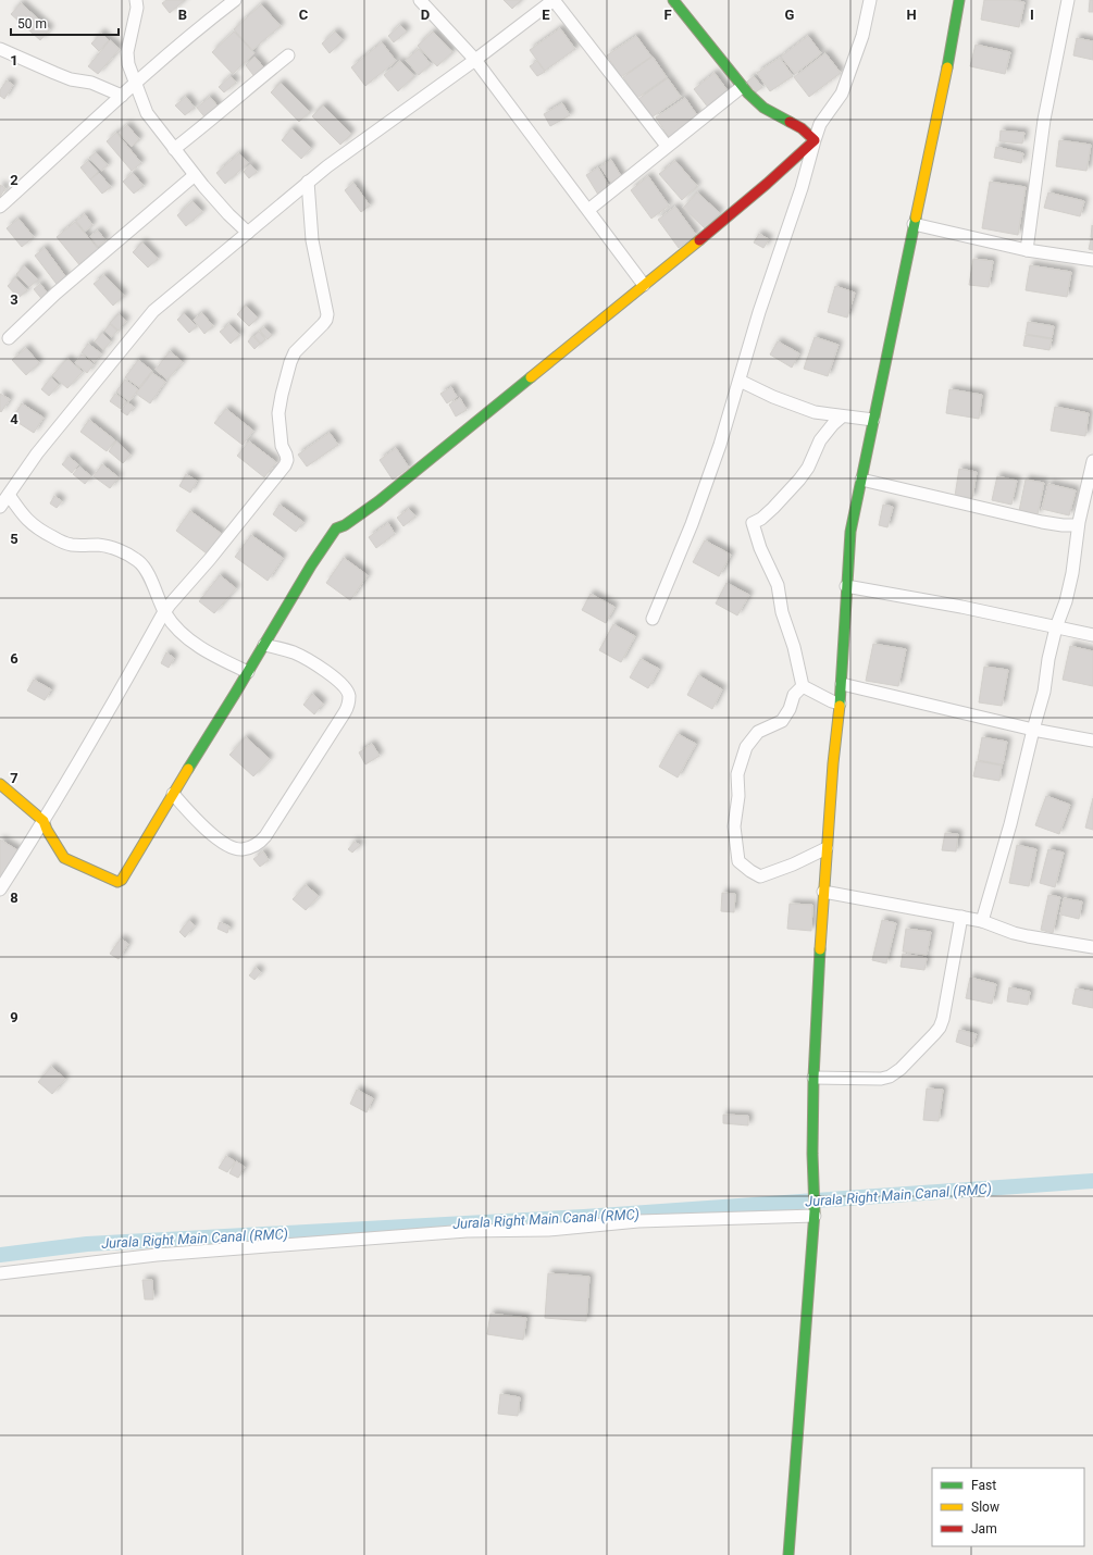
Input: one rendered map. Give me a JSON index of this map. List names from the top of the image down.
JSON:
{
  "water": ["Jurala Right Main Canal (RMC)"],
  "legend": ["Fast", "Slow", "Jam"],
  "scale_bar": "50 m",
  "grid": {
    "columns": [
      "B",
      "C",
      "D",
      "E",
      "F",
      "G",
      "H",
      "I"
    ],
    "rows": [
      "1",
      "2",
      "3",
      "4",
      "5",
      "6",
      "7",
      "8",
      "9"
    ]
  }
}
